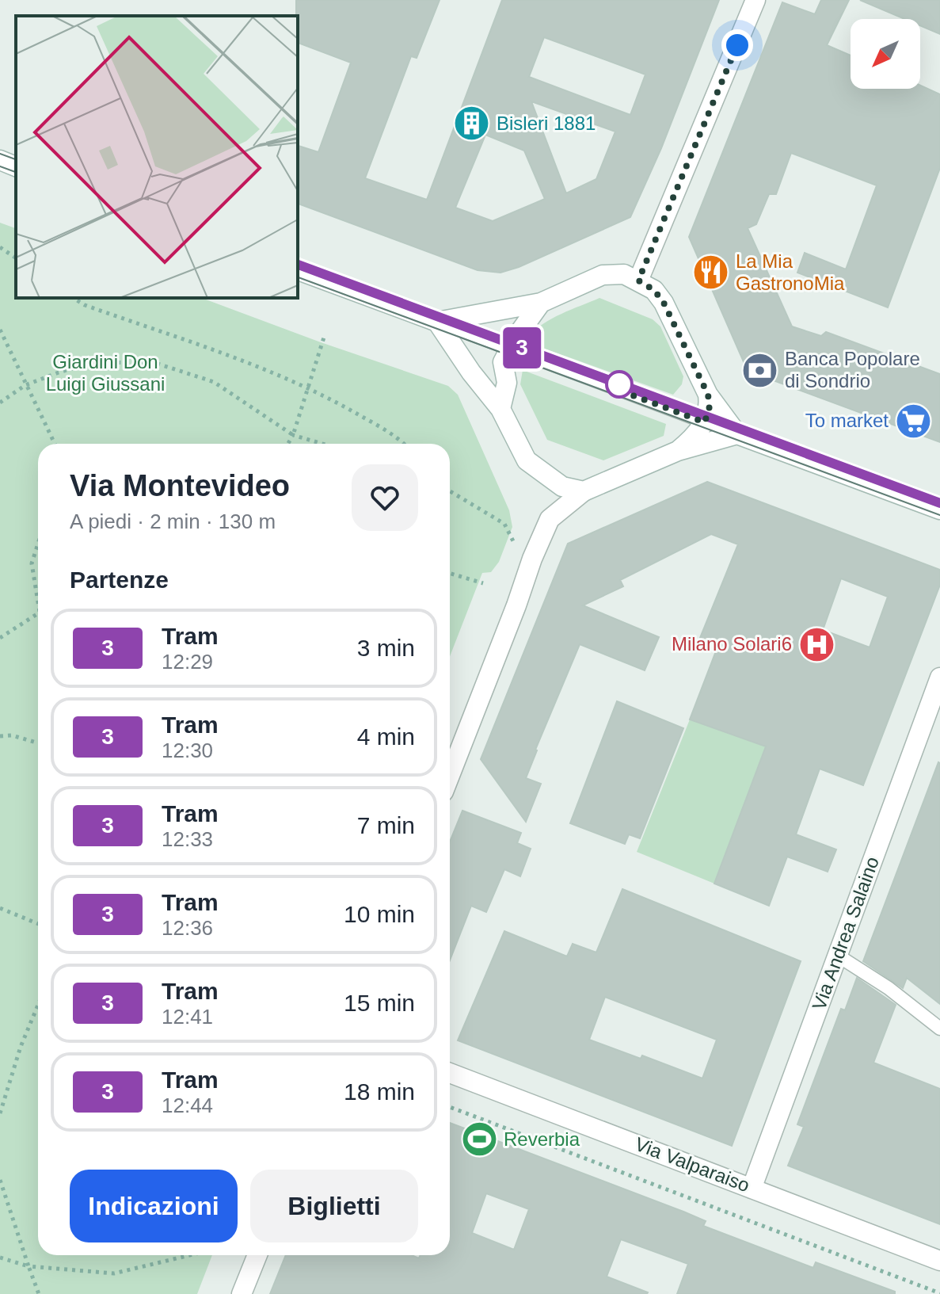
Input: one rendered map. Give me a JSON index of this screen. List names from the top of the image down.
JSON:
{
  "streets": {
    "street": ["Via Andrea Salaino", "Via Valparaiso"]
  },
  "crossings": [
    ["Via Andrea Salaino", "Via Valparaiso"]
  ],
  "parks": ["Giardini Don Luigi Giussani"],
  "places": {
    "building": ["Bisleri 1881"],
    "restaurant": ["La Mia GastronoMia"],
    "bank": ["Banca Popolare di Sondrio"],
    "supermarket": ["To market"],
    "hospital": ["Milano Solari6"],
    "sports": ["Reverbia"]
  },
  "lines": ["tram line 3"],
  "north": "bottom left",
  "page": {
    "on_map": "3",
    "heading": [
      ["Via Montevideo", "A piedi · 2 min · 130 m"],
      "Partenze"
    ],
    "list": [
      {
        "mark": "3",
        "name": "Tram",
        "note": "12:29",
        "value": "3 min"
      },
      {
        "mark": "3",
        "name": "Tram",
        "note": "12:30",
        "value": "4 min"
      },
      {
        "mark": "3",
        "name": "Tram",
        "note": "12:33",
        "value": "7 min"
      },
      {
        "mark": "3",
        "name": "Tram",
        "note": "12:36",
        "value": "10 min"
      },
      {
        "mark": "3",
        "name": "Tram",
        "note": "12:41",
        "value": "15 min"
      },
      {
        "mark": "3",
        "name": "Tram",
        "note": "12:44",
        "value": "18 min"
      }
    ],
    "buttons": ["Indicazioni", "Biglietti"]
  }
}
